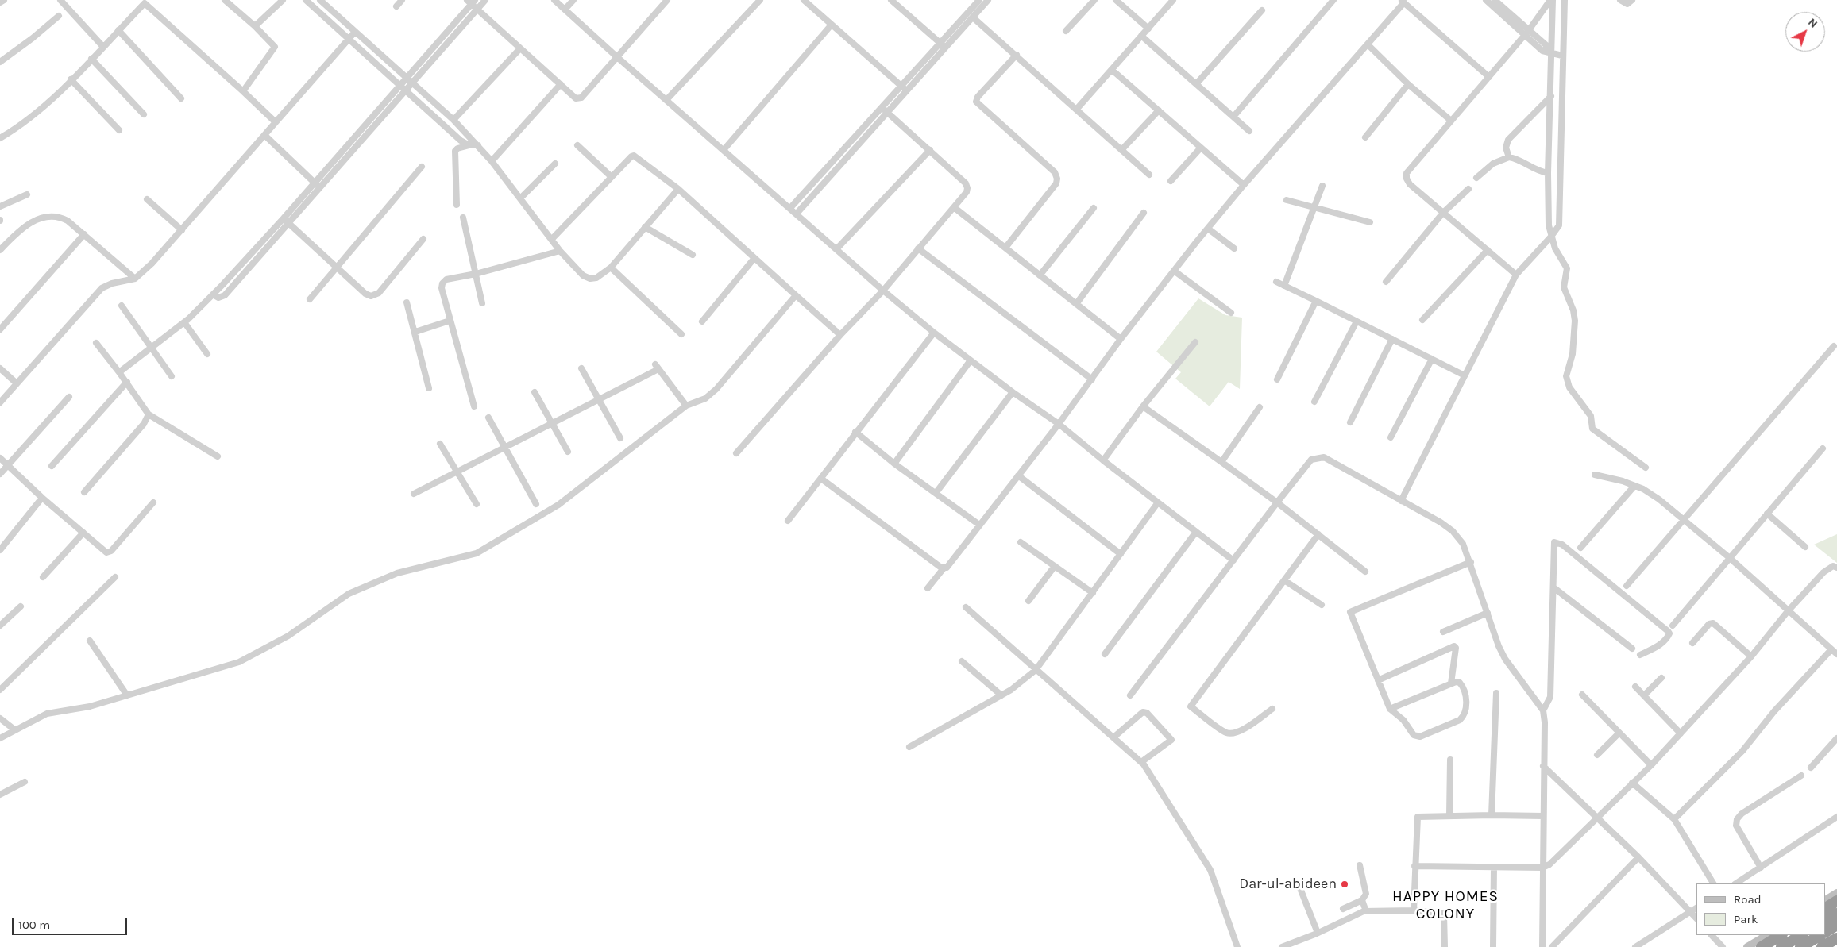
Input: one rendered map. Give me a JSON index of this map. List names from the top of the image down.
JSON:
{
  "districts": ["HAPPY HOMES COLONY"],
  "places": ["Dar-ul-abideen"],
  "legend": ["Road", "Park"],
  "scale_bar": "100 m",
  "north": "top right"
}
